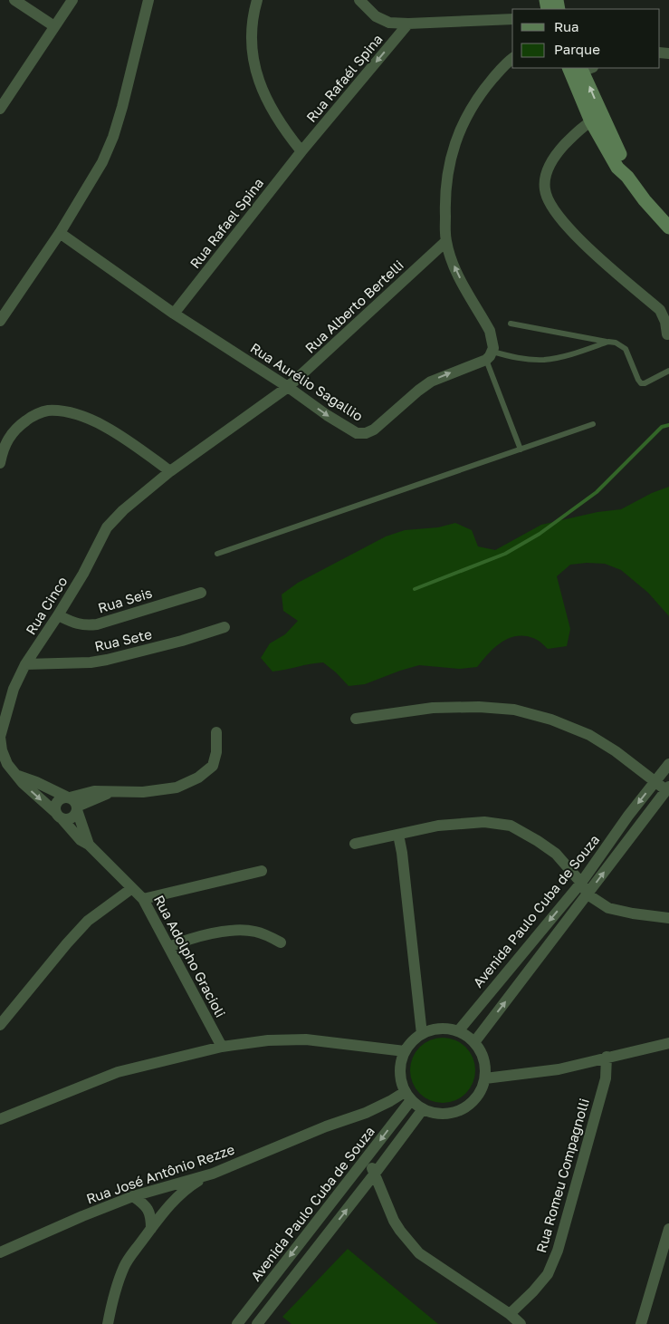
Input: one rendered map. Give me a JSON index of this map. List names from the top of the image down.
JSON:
{
  "streets": {
    "street": [
      "Rua Rafaél Spina",
      "Rua Rafael Spina",
      "Rua Alberto Bertelli",
      "Rua Aurélio Sagallio",
      "Rua Seis",
      "Rua Cinco",
      "Rua Sete",
      "Avenida Paulo Cuba de Souza",
      "Rua Adolpho Gracioli",
      "Rua José Antônio Rezze",
      "Rua Romeu Compagnolli"
    ]
  },
  "crossings": [
    ["Rua Rafaél Spina", "Rua Rafael Spina"],
    ["Rua Rafael Spina", "Rua Aurélio Sagallio"],
    ["Rua Alberto Bertelli", "Rua Aurélio Sagallio"],
    ["Rua Alberto Bertelli", "Rua Cinco"],
    ["Rua Seis", "Rua Cinco"],
    ["Rua Cinco", "Rua Sete"],
    ["Rua Cinco", "Rua Adolpho Gracioli"],
    ["Avenida Paulo Cuba de Souza", "Rua José Antônio Rezze"]
  ],
  "one_way": ["Rua Rafaél Spina", "Rua Aurélio Sagallio"],
  "legend": ["Rua", "Parque"]
}
